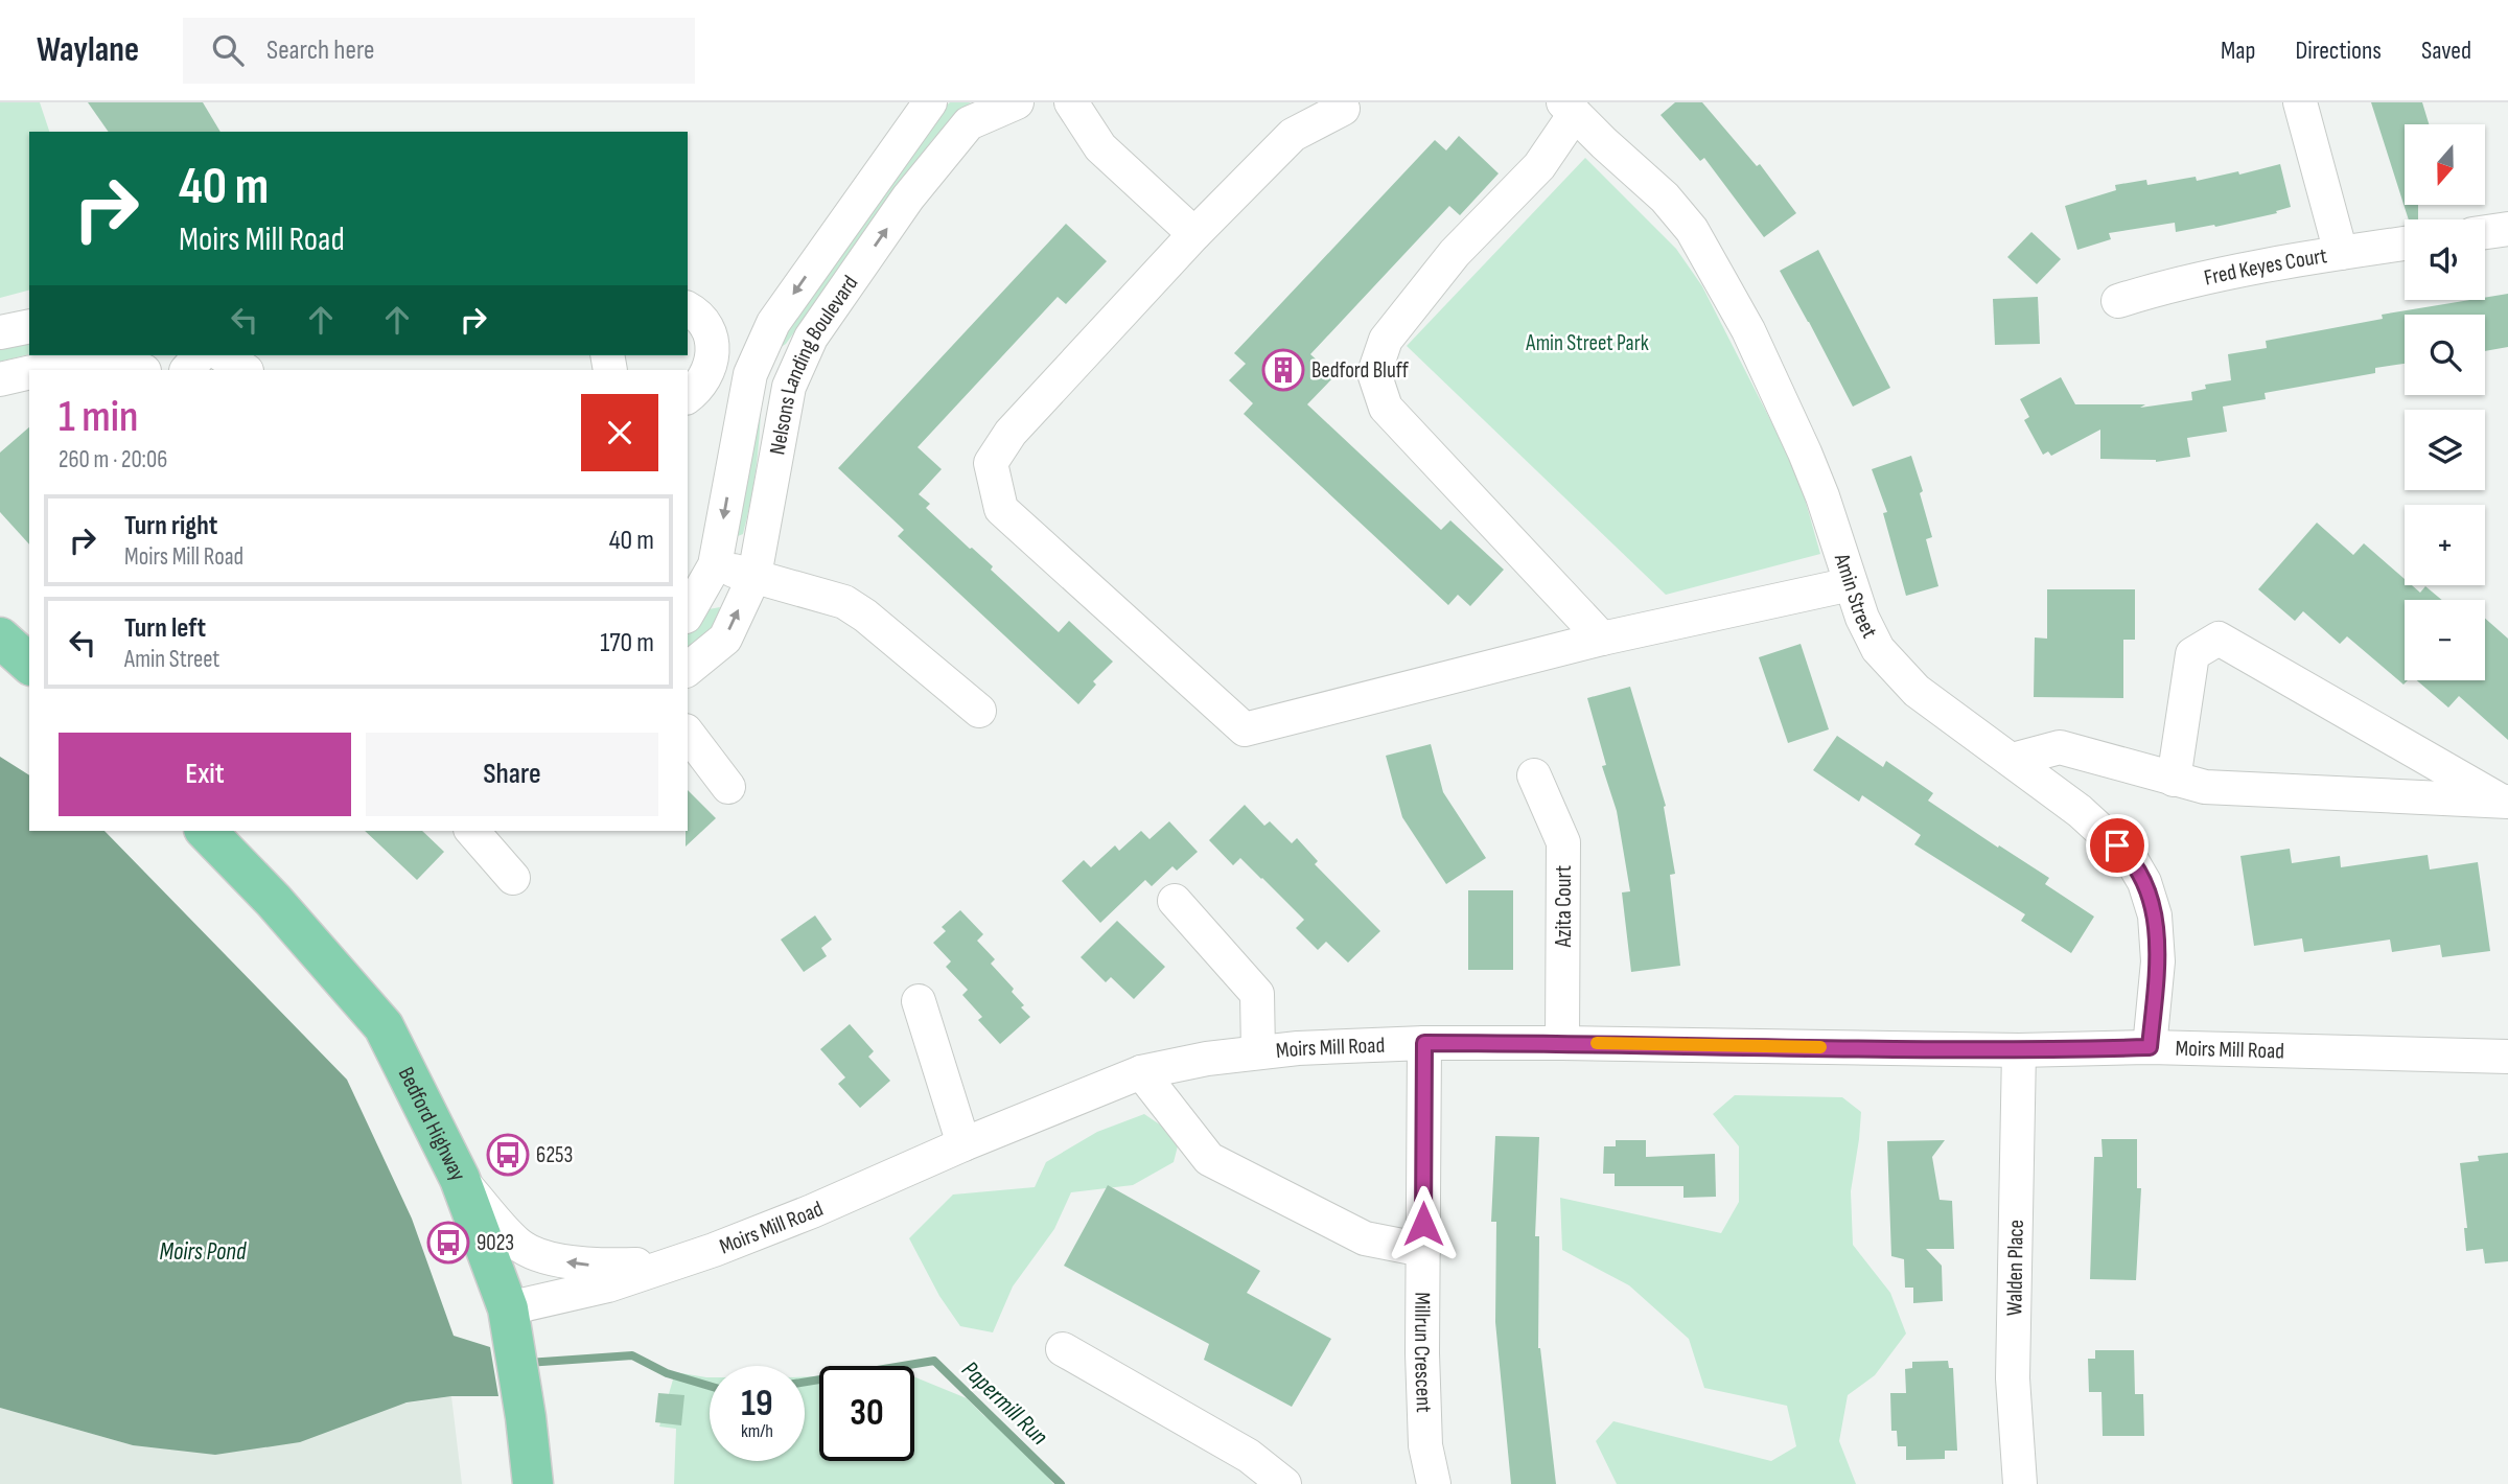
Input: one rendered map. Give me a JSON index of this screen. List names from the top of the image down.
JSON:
{
  "streets": {
    "main road": ["Bedford Highway"],
    "street": [
      "Fred Keyes Court",
      "Nelsons Landing Boulevard",
      "Amin Street",
      "Azita Court",
      "Moirs Mill Road",
      "Walden Place",
      "Millrun Crescent"
    ]
  },
  "crossings": [
    ["Amin Street", "Moirs Mill Road"],
    ["Azita Court", "Moirs Mill Road"],
    ["Moirs Mill Road", "Bedford Highway"],
    ["Moirs Mill Road", "Walden Place"],
    ["Moirs Mill Road", "Millrun Crescent"]
  ],
  "water": ["Moirs Pond", "Papermill Run"],
  "parks": ["Amin Street Park"],
  "places": {
    "building": ["Bedford Bluff"],
    "bus stop": ["6253", "9023"]
  },
  "north": "bottom",
  "page": {
    "header": "Waylane",
    "search": "Search here",
    "nav": ["Map", "Directions", "Saved"],
    "map_buttons": ["+", "−"],
    "turn": ["40 m", "Moirs Mill Road"],
    "heading": ["1 min", "260 m · 20:06"],
    "list": [
      {
        "name": "Turn right",
        "note": "Moirs Mill Road",
        "value": "40 m"
      },
      {
        "name": "Turn left",
        "note": "Amin Street",
        "value": "170 m"
      }
    ],
    "buttons": ["Exit", "Share"],
    "speed": "19 km/h",
    "limit": "30"
  }
}
